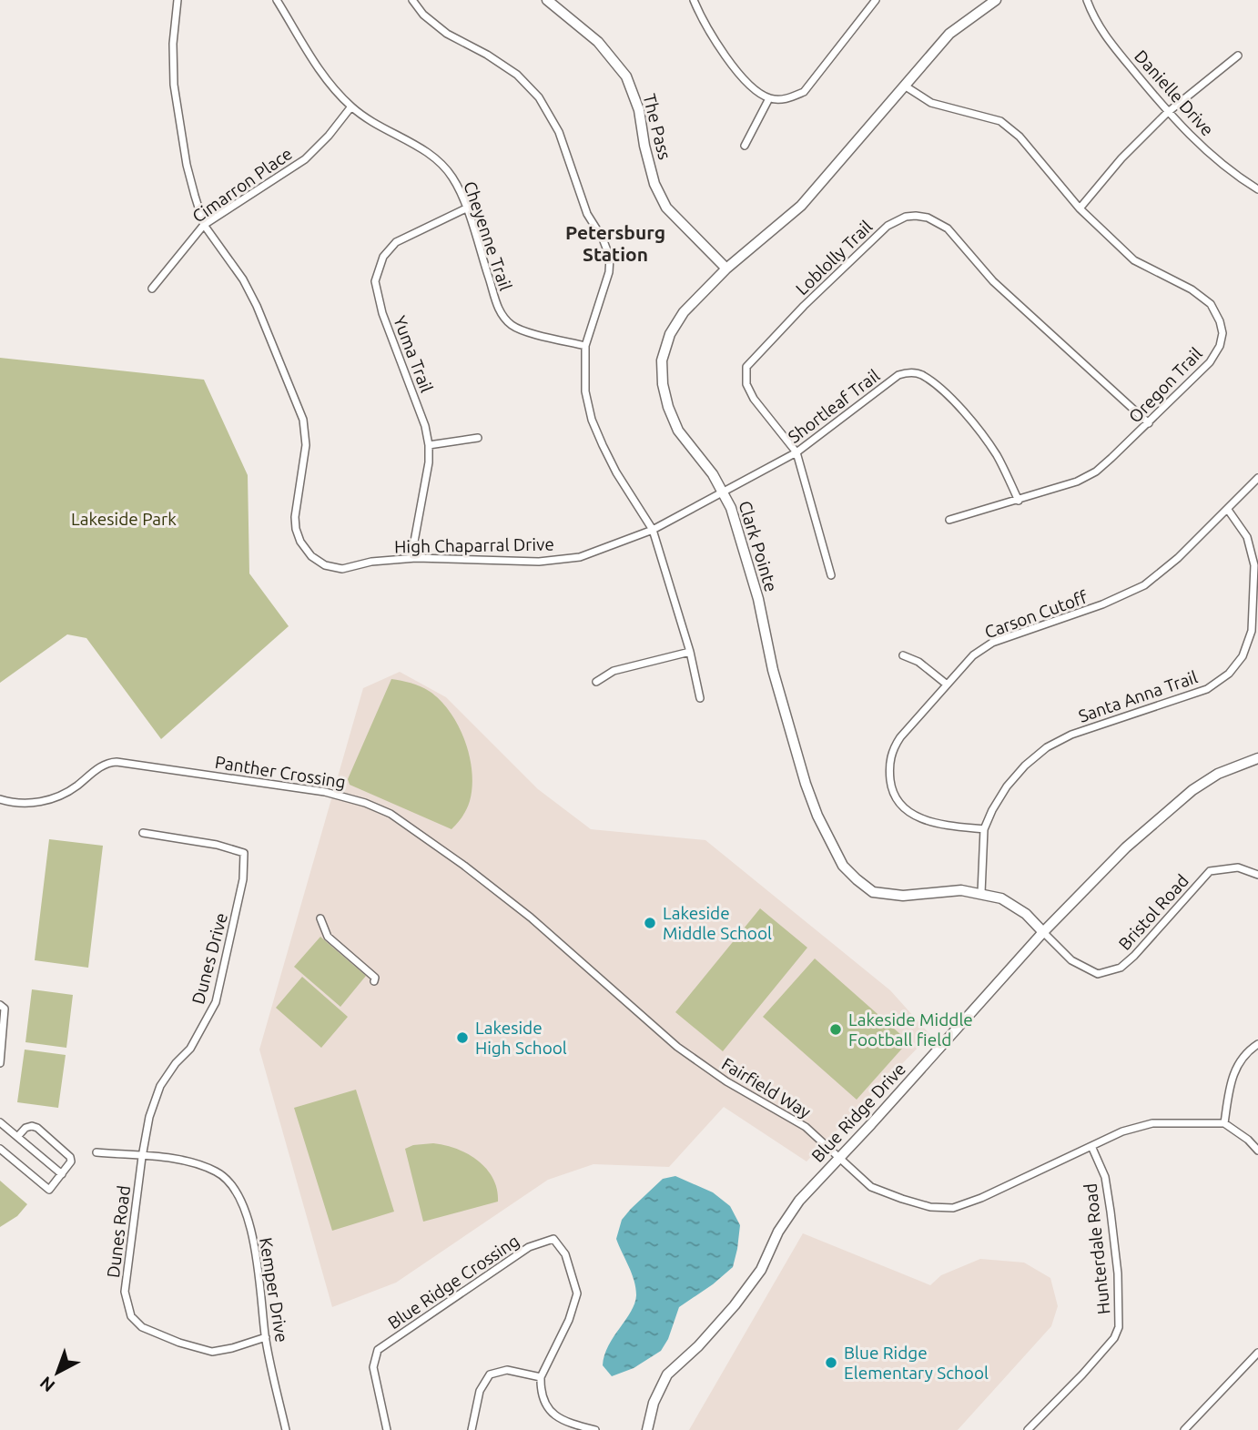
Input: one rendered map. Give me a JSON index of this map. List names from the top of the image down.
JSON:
{
  "streets": {
    "street": [
      "Danielle Drive",
      "The Pass",
      "Cimarron Place",
      "Cheyenne Trail",
      "Loblolly Trail",
      "Yuma Trail",
      "Oregon Trail",
      "Shortleaf Trail",
      "High Chaparral Drive",
      "Clark Pointe",
      "Carson Cutoff",
      "Santa Anna Trail",
      "Panther Crossing",
      "Bristol Road",
      "Dunes Drive",
      "Fairfield Way",
      "Blue Ridge Drive",
      "Dunes Road",
      "Hunterdale Road",
      "Blue Ridge Crossing",
      "Kemper Drive"
    ]
  },
  "crossings": [
    ["The Pass", "Clark Pointe"],
    ["Cimarron Place", "Cheyenne Trail"],
    ["Cimarron Place", "High Chaparral Drive"],
    ["Cheyenne Trail", "Yuma Trail"],
    ["Loblolly Trail", "Oregon Trail"],
    ["Loblolly Trail", "Shortleaf Trail"],
    ["Yuma Trail", "High Chaparral Drive"],
    ["Oregon Trail", "Shortleaf Trail"],
    ["Oregon Trail", "Clark Pointe"],
    ["Shortleaf Trail", "High Chaparral Drive"],
    ["Shortleaf Trail", "Clark Pointe"],
    ["High Chaparral Drive", "Clark Pointe"],
    ["Clark Pointe", "Santa Anna Trail"],
    ["Clark Pointe", "Bristol Road"],
    ["Clark Pointe", "Blue Ridge Drive"],
    ["Carson Cutoff", "Santa Anna Trail"],
    ["Panther Crossing", "Fairfield Way"],
    ["Bristol Road", "Blue Ridge Drive"],
    ["Dunes Drive", "Dunes Road"],
    ["Dunes Drive", "Kemper Drive"],
    ["Fairfield Way", "Blue Ridge Drive"],
    ["Fairfield Way", "Hunterdale Road"],
    ["Dunes Road", "Kemper Drive"]
  ],
  "districts": ["Petersburg Station"],
  "parks": ["Lakeside Park"],
  "places": [
    "Lakeside Middle School",
    "Lakeside Middle Football field",
    "Lakeside High School",
    "Blue Ridge Elementary School"
  ],
  "north": "bottom left"
}
